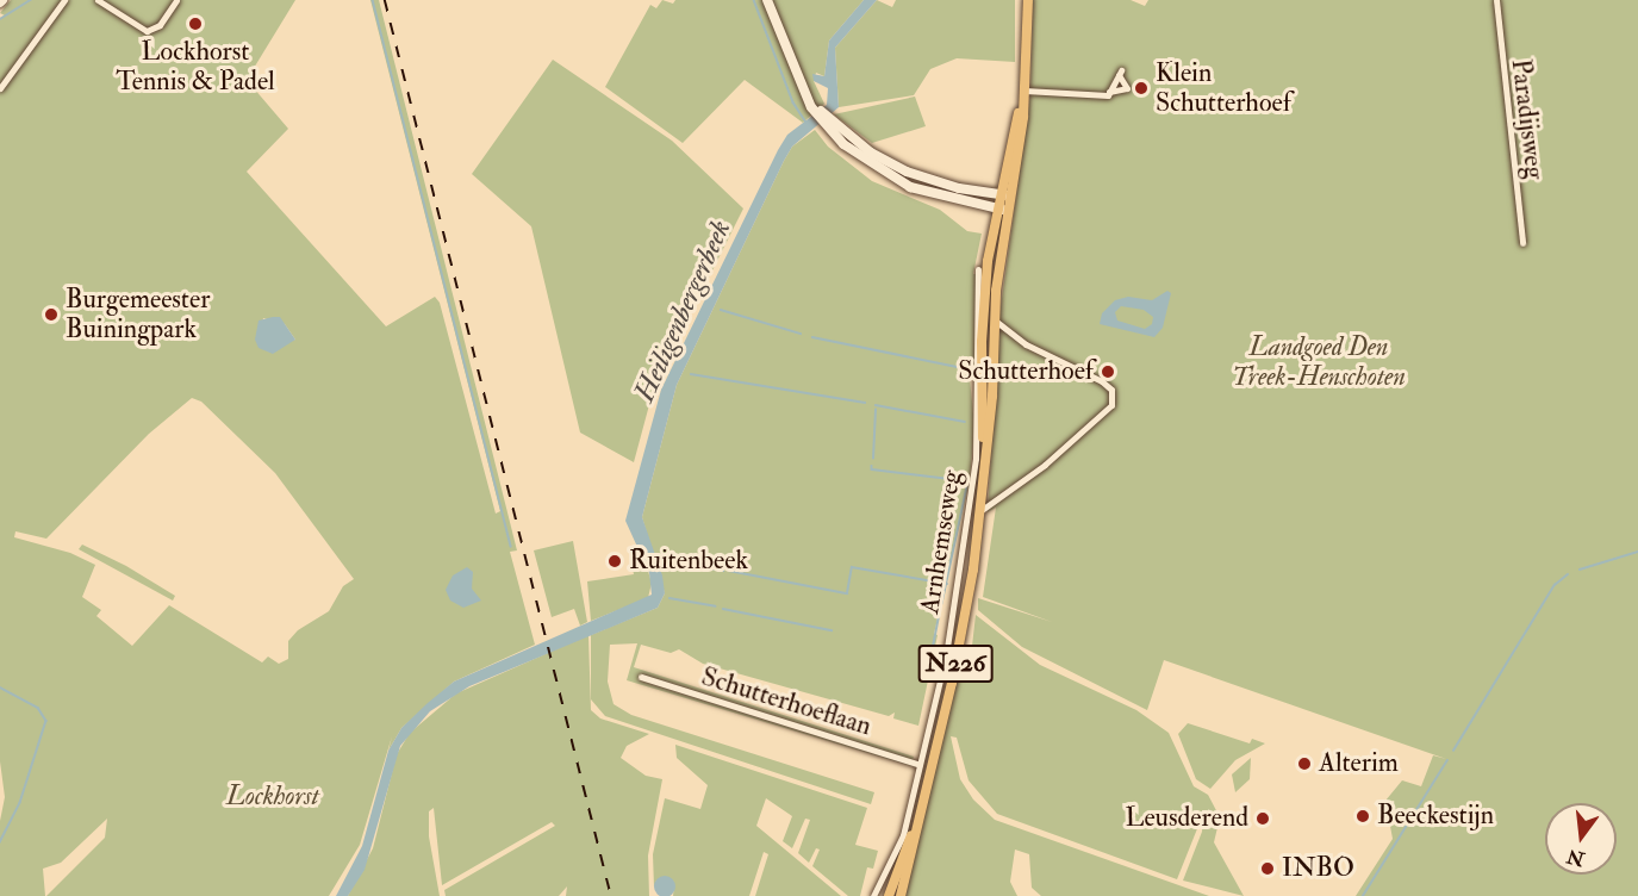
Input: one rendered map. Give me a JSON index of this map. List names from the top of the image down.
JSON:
{
  "streets": {
    "main road": ["Arnhemseweg", "N226"],
    "street": ["Paradijsweg", "Schutterhoeflaan"]
  },
  "crossings": [
    ["Arnhemseweg", "Schutterhoeflaan"]
  ],
  "water": ["Heiligenbergerbeek"],
  "parks": ["Landgoed Den Treek-Henschoten", "Lockhorst"],
  "places": [
    "Lockhorst Tennis & Padel",
    "Klein Schutterhoef",
    "Burgemeester Buiningpark",
    "Schutterhoef",
    "Ruitenbeek",
    "Alterim",
    "Beeckestijn",
    "Leusderend",
    "INBO"
  ],
  "north": "bottom"
}
